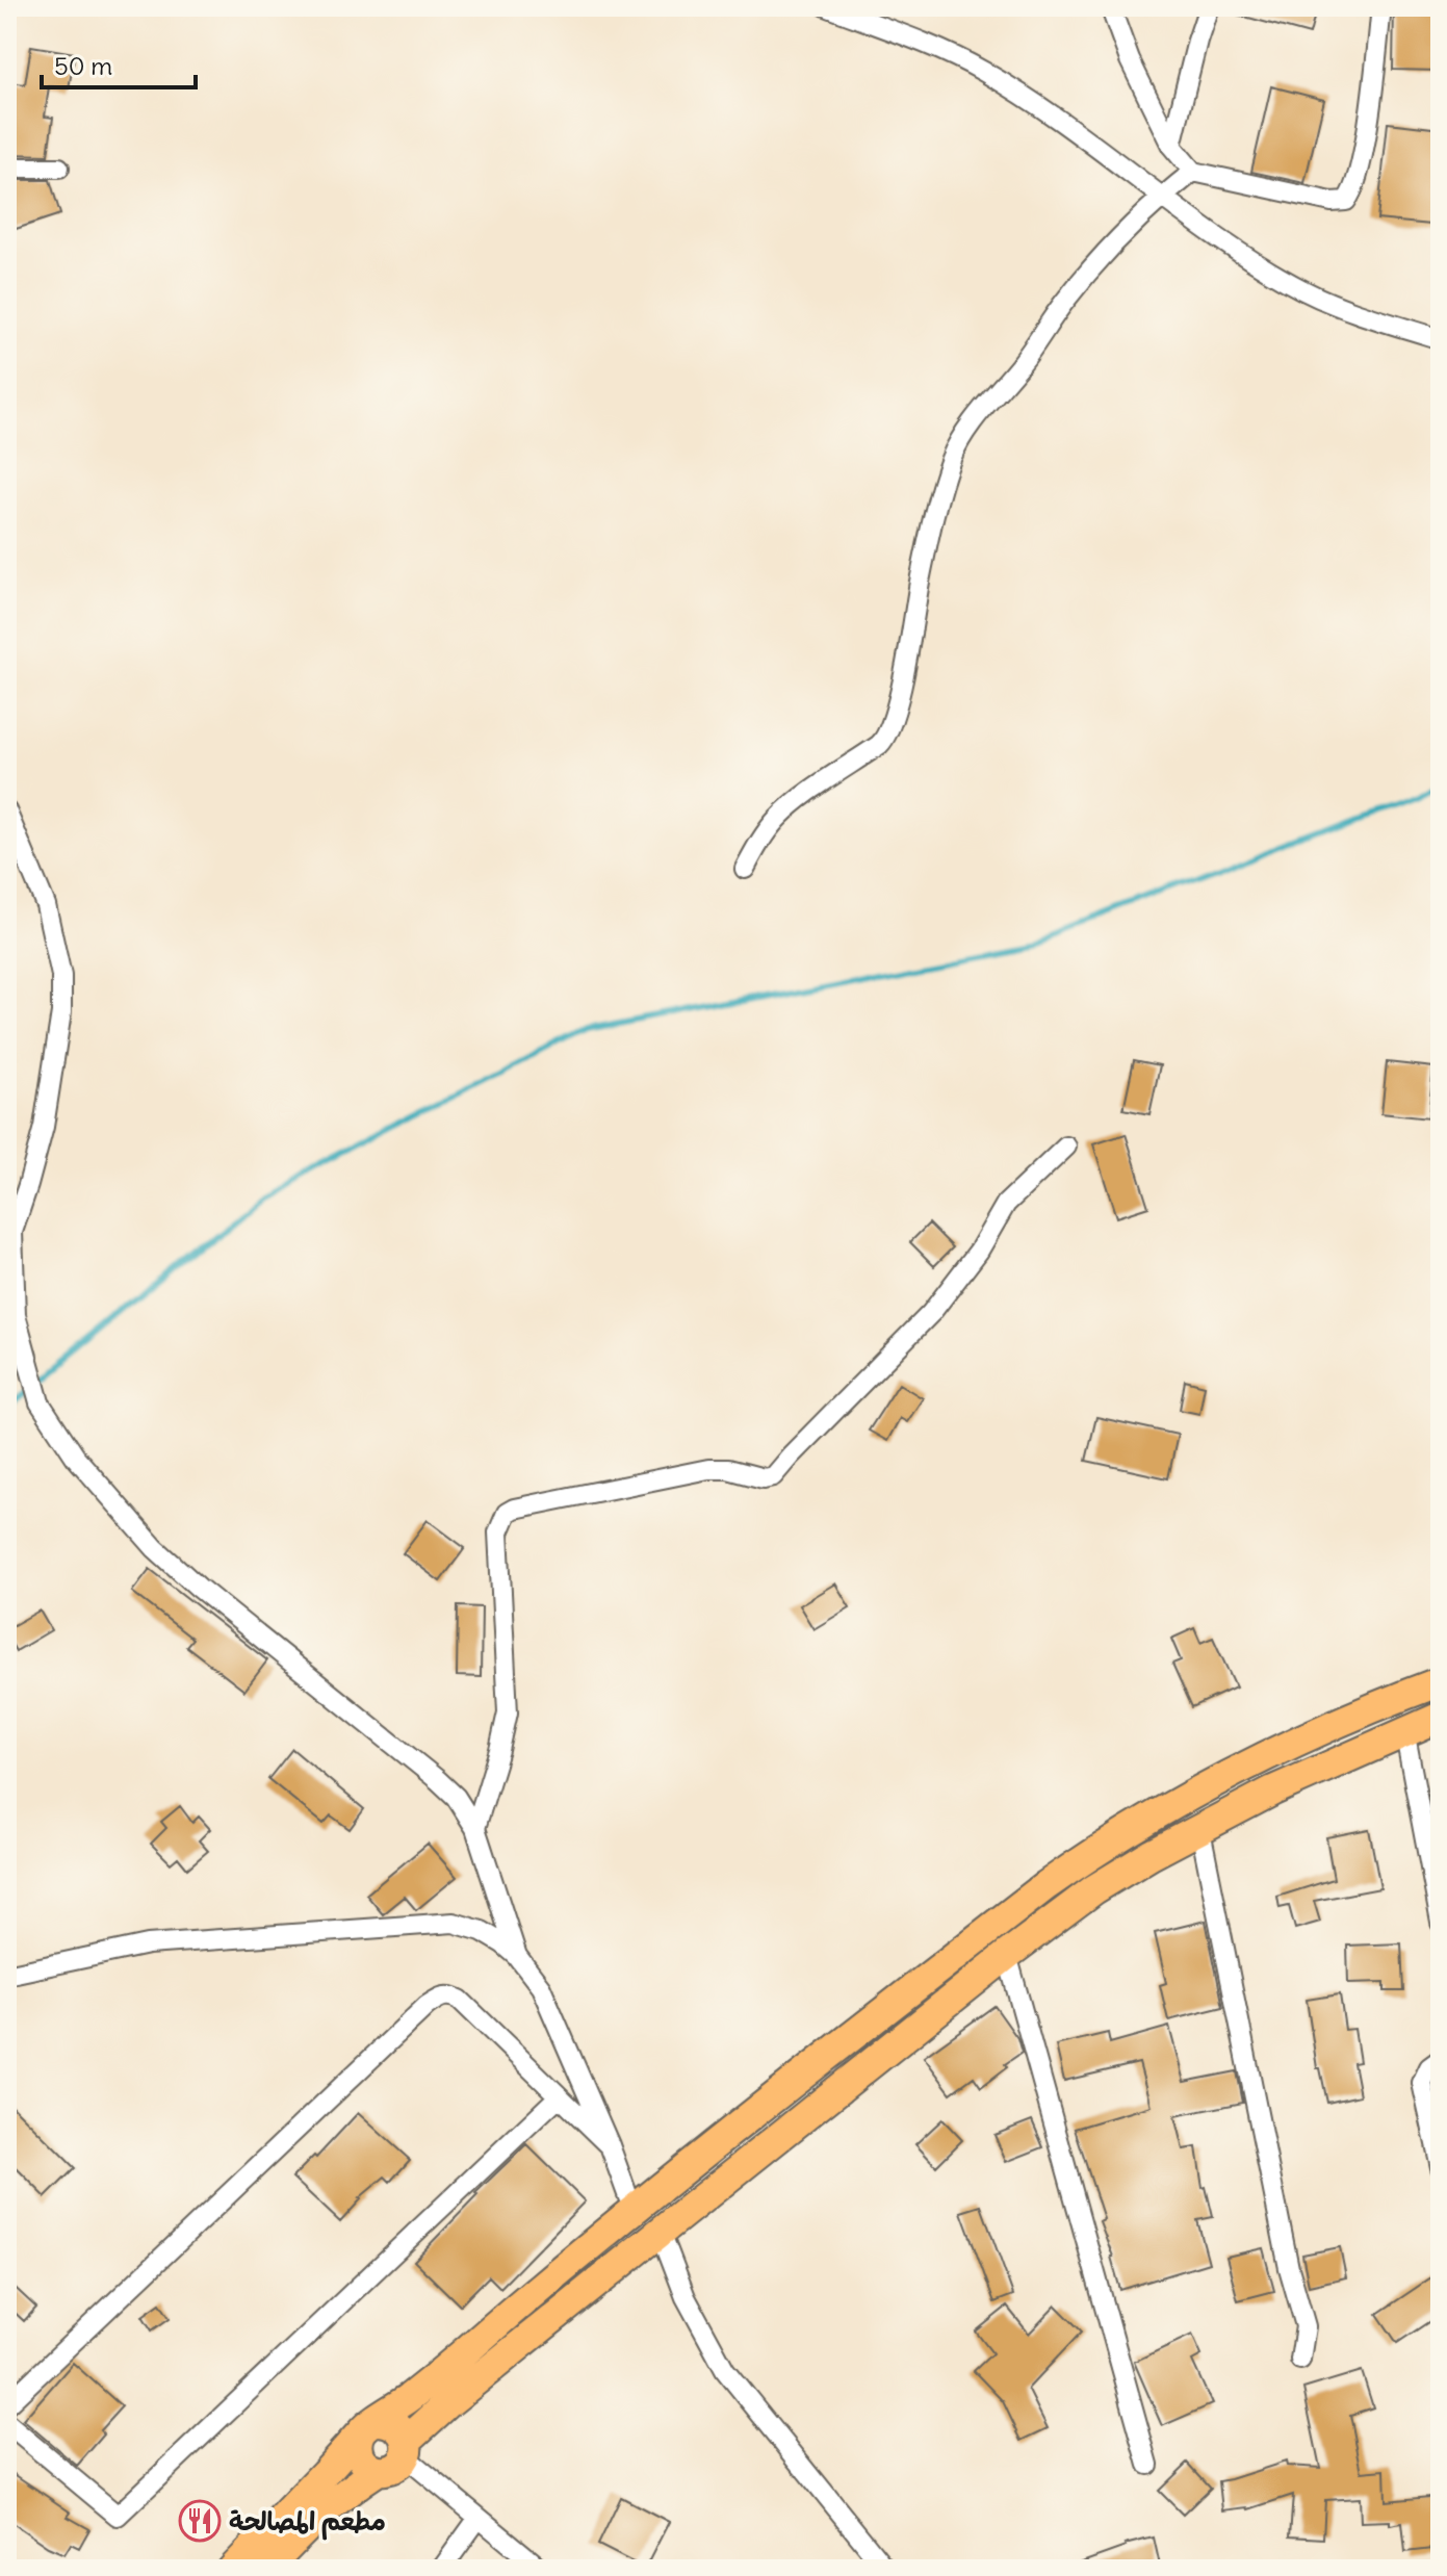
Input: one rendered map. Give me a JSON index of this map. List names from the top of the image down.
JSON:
{
  "places": {
    "restaurant": ["مطعم المصالحة"]
  },
  "scale_bar": "50 m"
}
